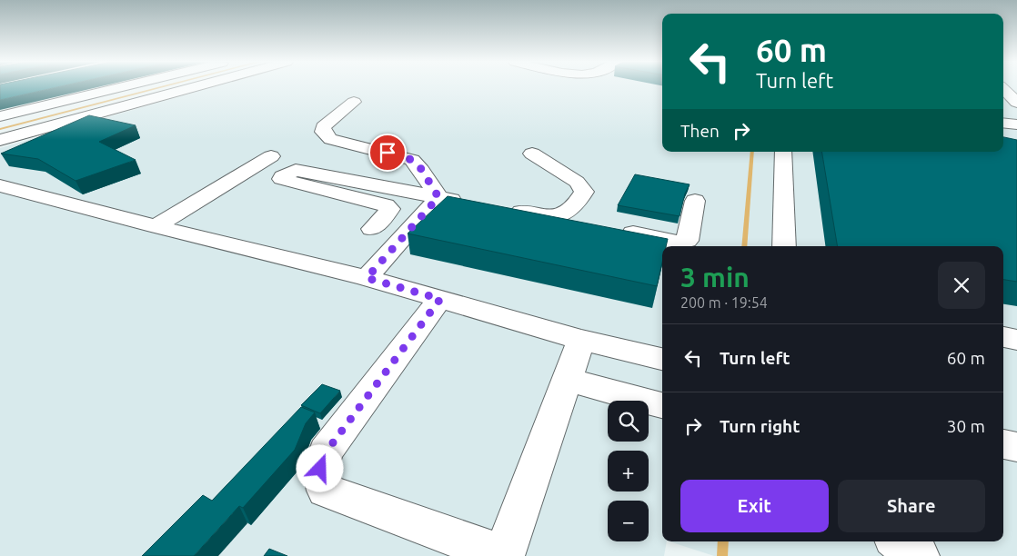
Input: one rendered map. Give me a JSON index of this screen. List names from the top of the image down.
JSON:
{
  "page": {
    "turn": ["60 m", "Turn left"],
    "then": "Then",
    "heading": ["3 min", "200 m · 19:54"],
    "list": [
      {
        "name": "Turn left",
        "value": "60 m"
      },
      {
        "name": "Turn right",
        "value": "30 m"
      }
    ],
    "map_buttons": ["+", "−"],
    "buttons": ["Exit", "Share"]
  }
}
